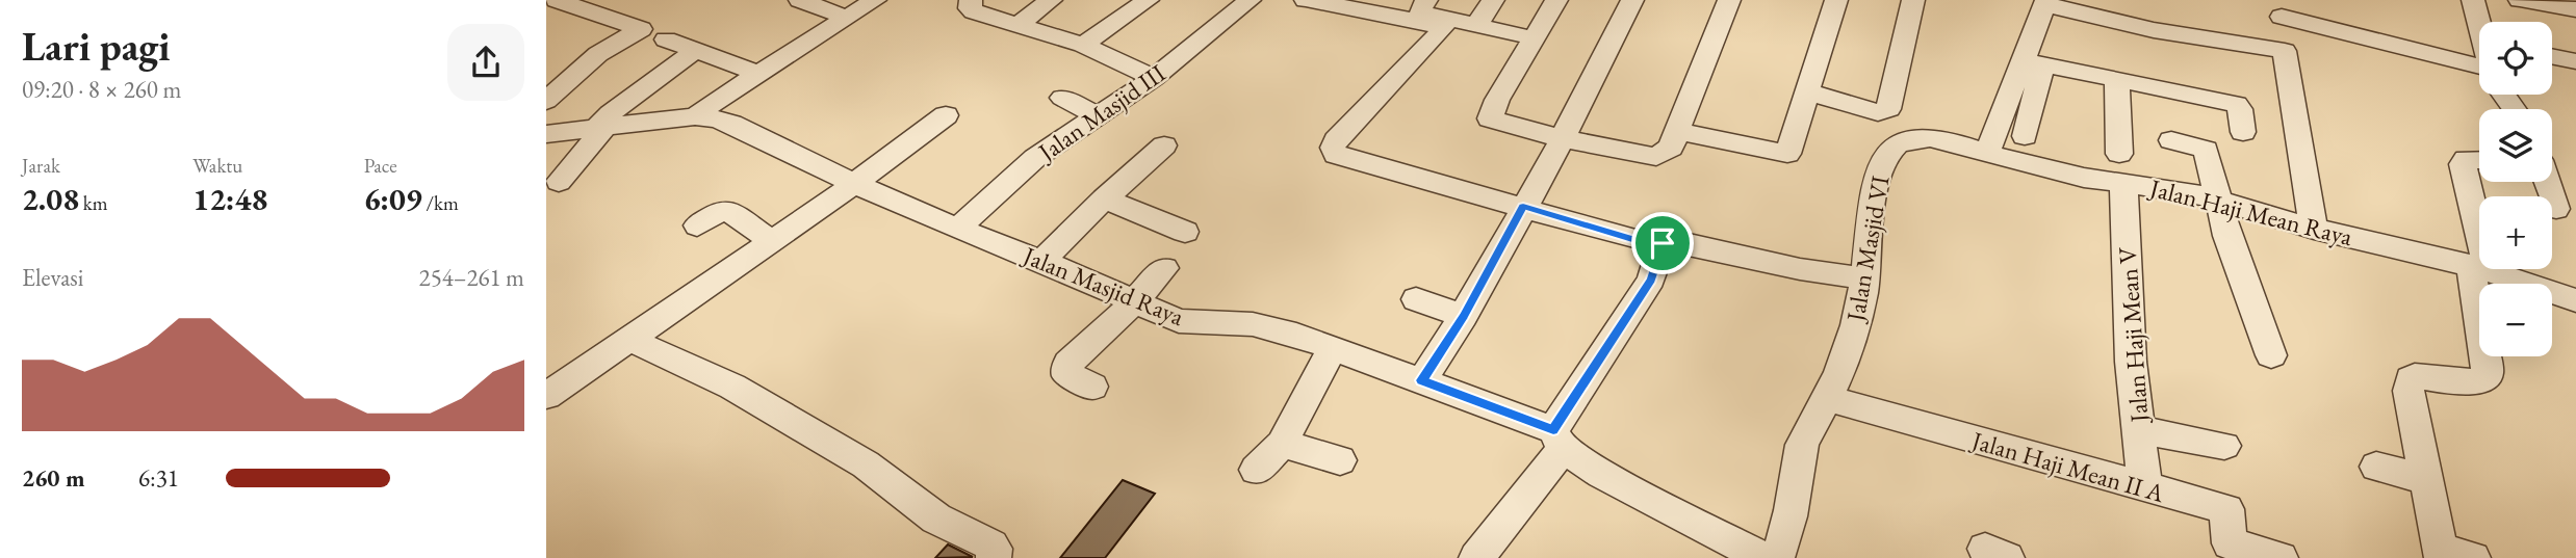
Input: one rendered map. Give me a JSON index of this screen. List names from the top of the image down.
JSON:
{
  "streets": {
    "street": [
      "Jalan Masjid III",
      "Jalan Haji Mean Raya",
      "Jalan Masjid VI",
      "Jalan Masjid Raya",
      "Jalan Haji Mean V",
      "Jalan Haji Mean II A"
    ]
  },
  "crossings": [
    ["Jalan Masjid III", "Jalan Masjid Raya"],
    ["Jalan Haji Mean Raya", "Jalan Masjid VI"],
    ["Jalan Haji Mean Raya", "Jalan Haji Mean V"],
    ["Jalan Masjid VI", "Jalan Haji Mean II A"],
    ["Jalan Haji Mean V", "Jalan Haji Mean II A"]
  ],
  "page": {
    "heading": ["Lari pagi", "09:20 · 8 × 260 m"],
    "map_buttons": ["+", "−"],
    "stats": [
      ["Jarak", "2.08 km"],
      ["Waktu", "12:48"],
      ["Pace", "6:09 /km"]
    ],
    "chart": ["Elevasi", "254–261 m"],
    "list": [
      {
        "name": "260 m",
        "note": "6:31"
      }
    ]
  }
}
